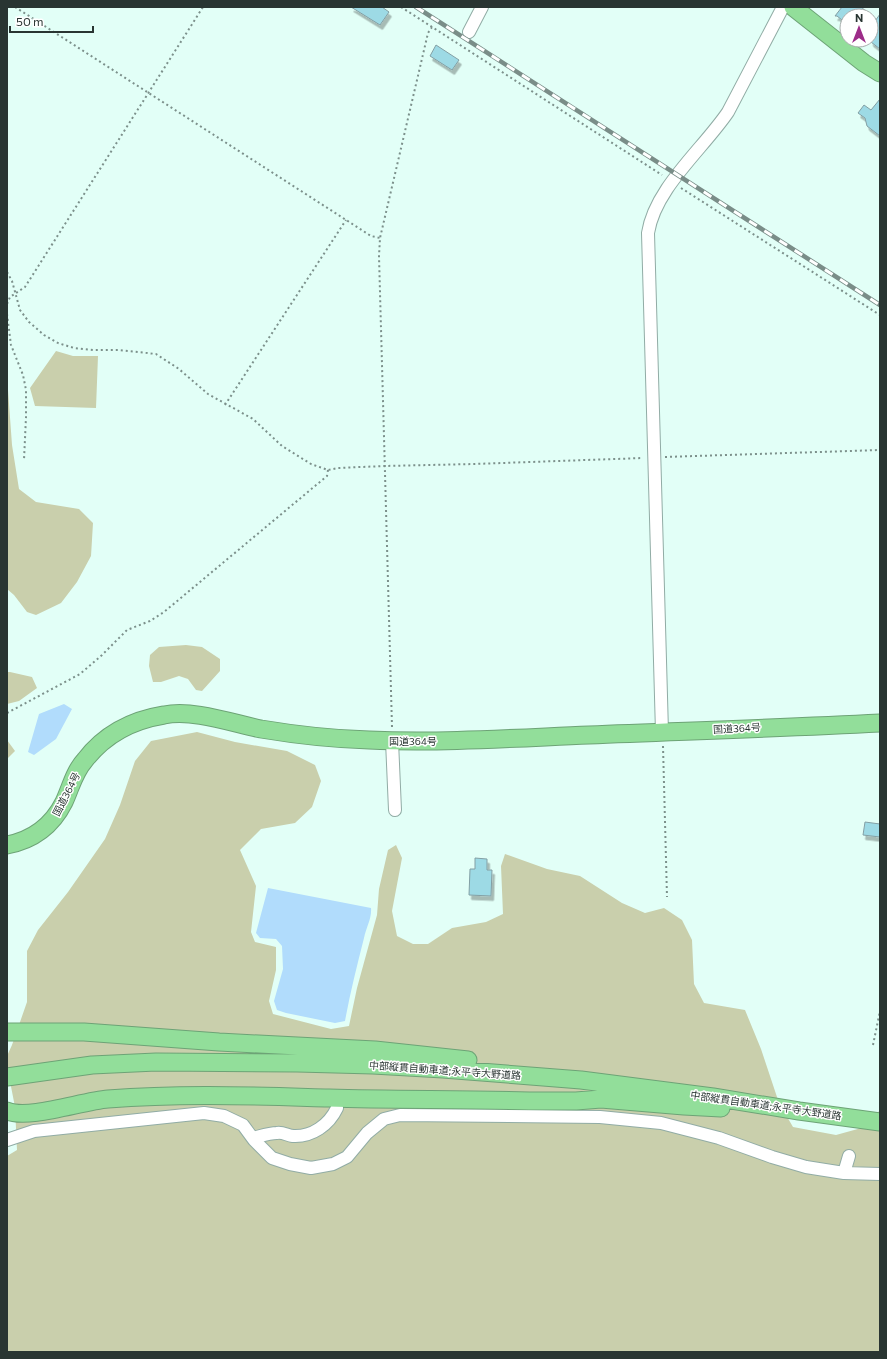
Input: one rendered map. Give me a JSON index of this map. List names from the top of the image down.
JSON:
{
  "streets": {
    "highway": ["国道364号", "中部縦貫自動車道;永平寺大野道路"]
  },
  "scale_bar": "50 m",
  "north": "top"
}
